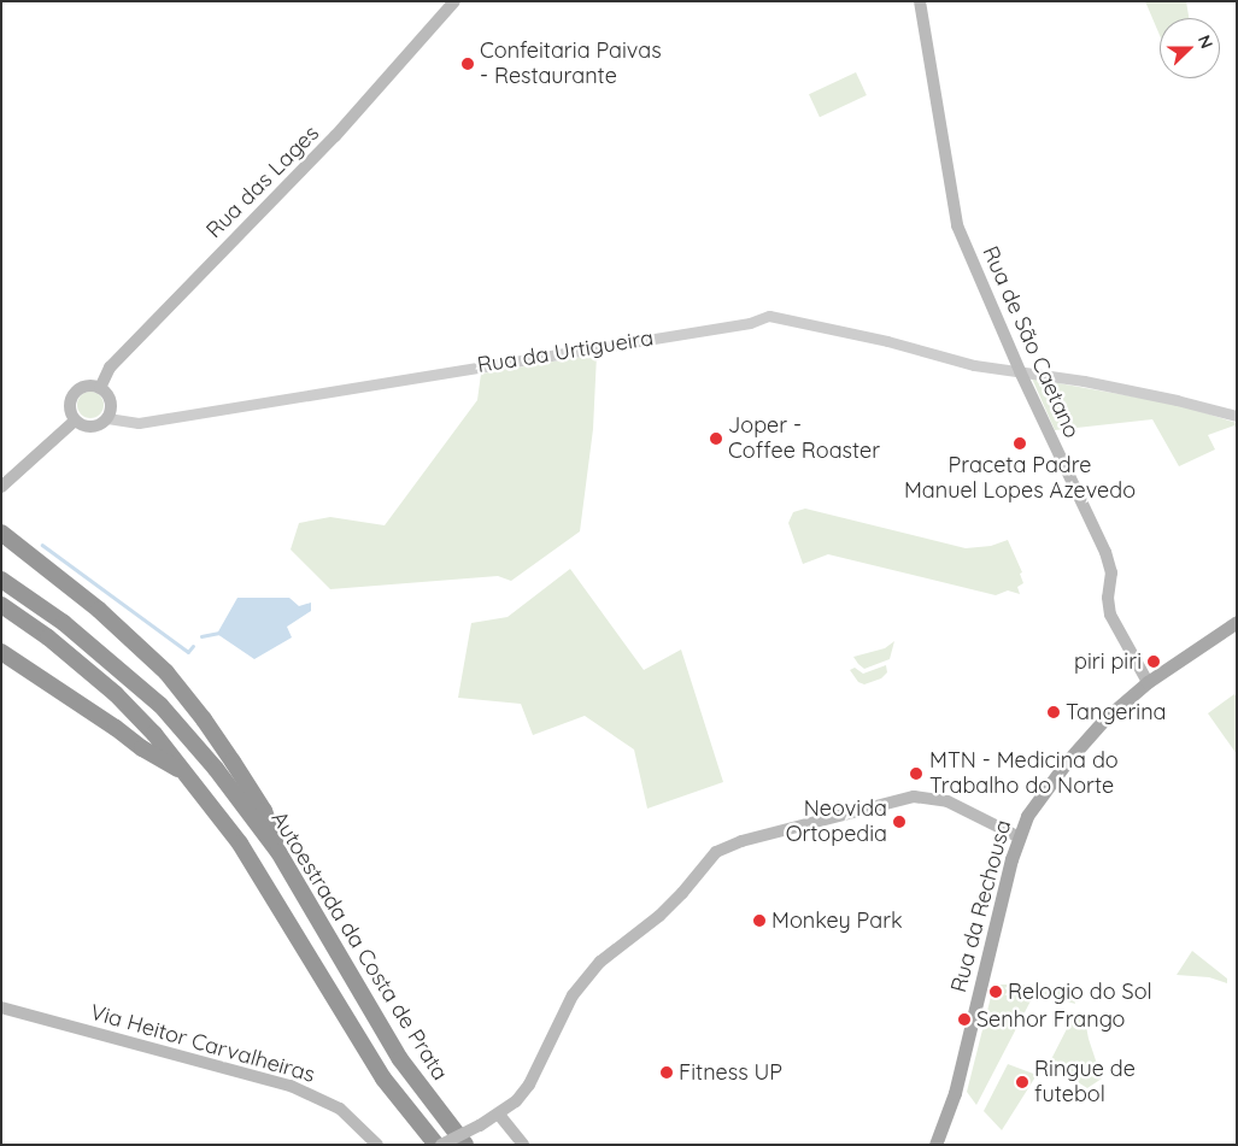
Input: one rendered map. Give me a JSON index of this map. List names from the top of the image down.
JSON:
{
  "streets": {
    "highway": ["Autoestrada da Costa de Prata"],
    "main road": [
      "Rua das Lages",
      "Rua de São Caetano",
      "Rua da Rechousa",
      "Via Heitor Carvalheiras"
    ],
    "street": ["Rua da Urtigueira"]
  },
  "crossings": [
    ["Rua das Lages", "Rua da Urtigueira"],
    ["Rua de São Caetano", "Rua da Urtigueira"],
    ["Rua de São Caetano", "Rua da Rechousa"]
  ],
  "places": [
    "Confeitaria Paivas - Restaurante",
    "Joper - Coffee Roaster",
    "Praceta Padre Manuel Lopes Azevedo",
    "piri piri",
    "Tangerina",
    "MTN - Medicina do Trabalho do Norte",
    "Neovida Ortopedia",
    "Monkey Park",
    "Relogio do Sol",
    "Senhor Frango",
    "Fitness UP",
    "Ringue de futebol"
  ],
  "north": "right"
}
